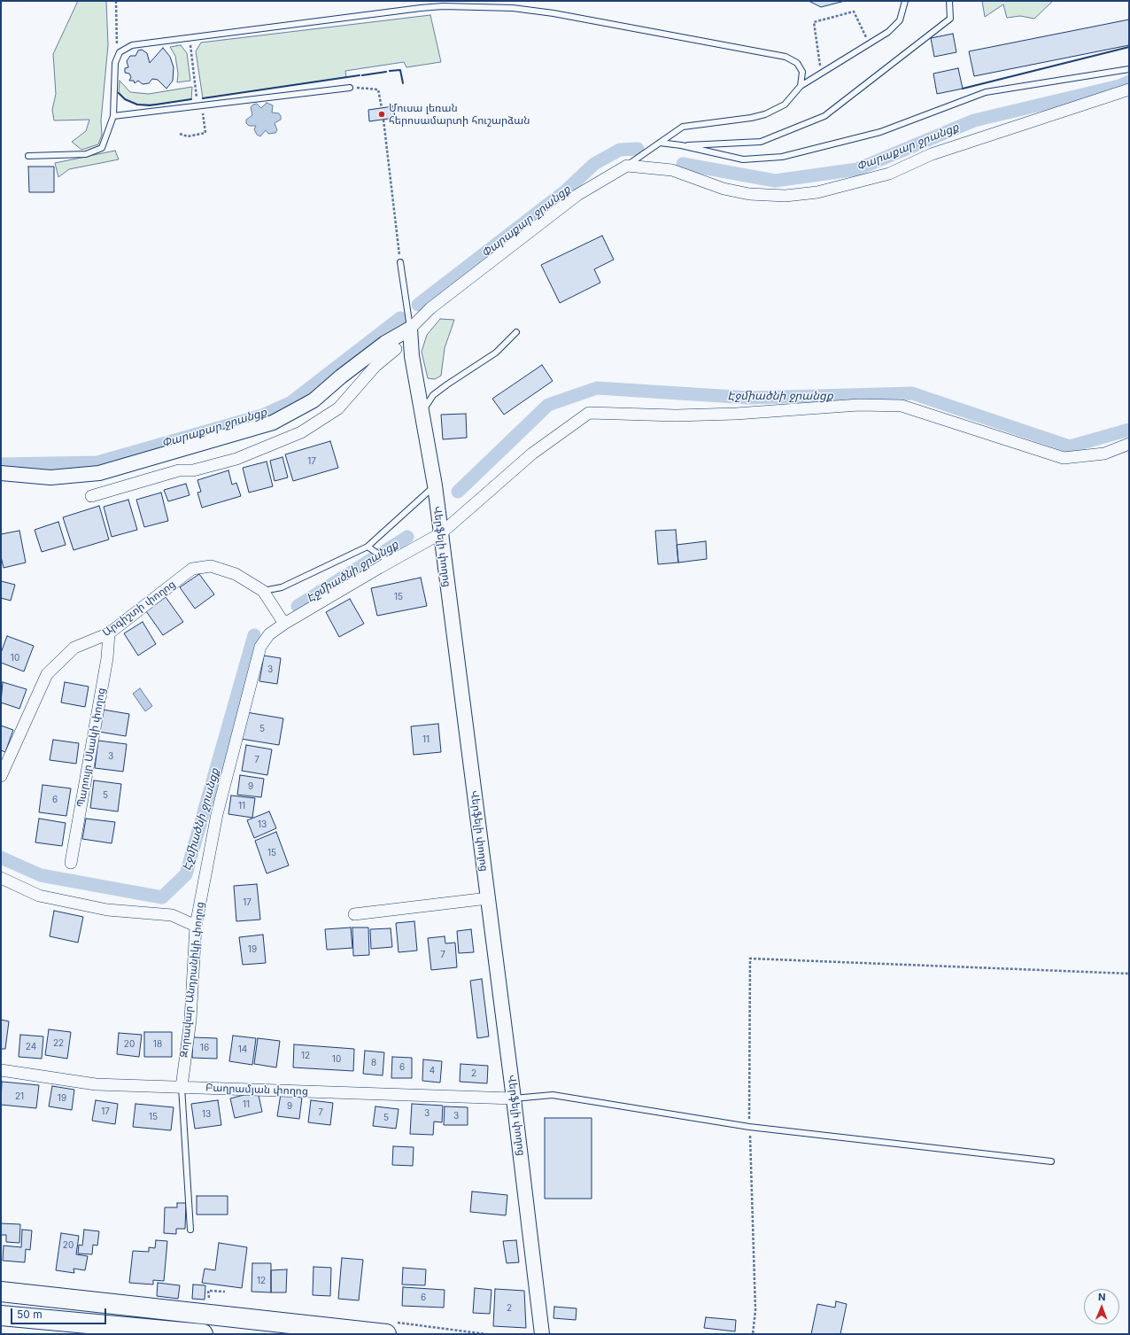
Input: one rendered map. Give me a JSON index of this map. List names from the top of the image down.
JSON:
{
  "streets": {
    "street": [
      "Վերֆելի փողոց",
      "Արգիշտի փողոց",
      "Պարույր Սևակի փողոց",
      "Զորավար Անդրանիկի փողոց",
      "Բաղրամյան փողոց"
    ]
  },
  "crossings": [
    ["Վերֆելի փողոց", "Զորավար Անդրանիկի փողոց"],
    ["Վերֆելի փողոց", "Բաղրամյան փողոց"],
    ["Արգիշտի փողոց", "Պարույր Սևակի փողոց"],
    ["Արգիշտի փողոց", "Զորավար Անդրանիկի փողոց"],
    ["Զորավար Անդրանիկի փողոց", "Բաղրամյան փողոց"]
  ],
  "water": ["Փարաքար ջրանցք", "Էջմիածնի ջրանցք"],
  "places": ["Մուսա լեռան հերոսամարտի հուշարձան"],
  "house_numbers": [
    "17",
    "15",
    "10",
    "3",
    "5",
    "11",
    "3",
    "7",
    "9",
    "5",
    "6",
    "11",
    "13",
    "15",
    "17",
    "19",
    "7",
    "22",
    "20",
    "18",
    "24",
    "16",
    "14",
    "12",
    "10",
    "8",
    "6",
    "4",
    "2",
    "21",
    "19",
    "11",
    "9",
    "17",
    "7",
    "3",
    "13",
    "3",
    "15",
    "5",
    "20",
    "12",
    "6",
    "2"
  ],
  "scale_bar": "50 m",
  "north": "top"
}
